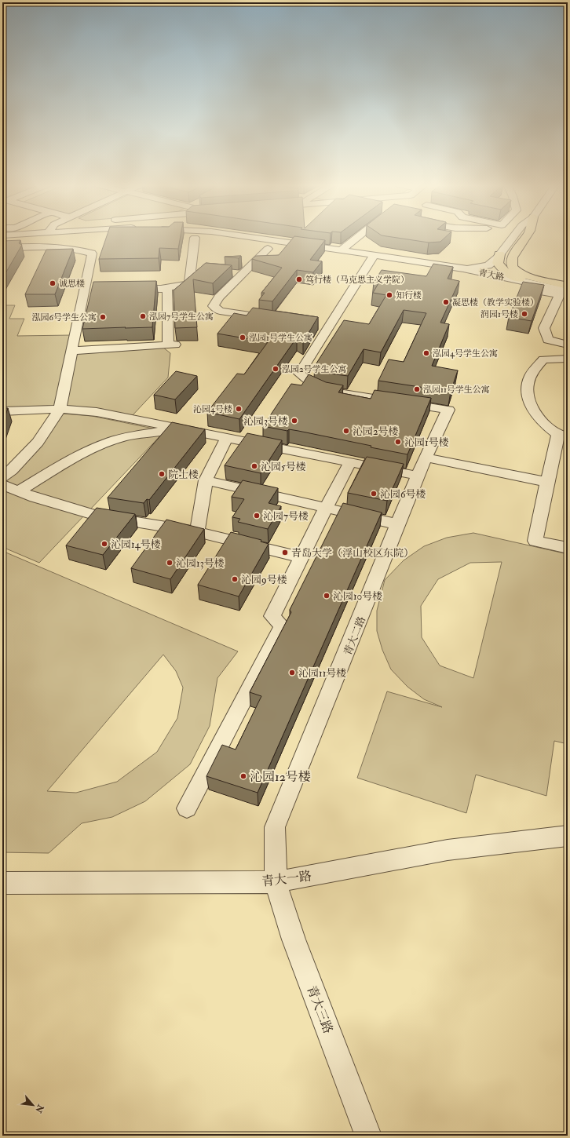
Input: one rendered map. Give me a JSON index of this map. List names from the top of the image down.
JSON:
{
  "streets": {
    "street": [
      "青大路",
      "青大二路",
      "青大一路",
      "青大三路"
    ]
  },
  "crossings": [
    ["青大路", "青大二路"],
    ["青大二路", "青大三路"],
    ["青大一路", "青大三路"]
  ],
  "places": [
    "笃行楼（马克思主义学院）",
    "诚思楼",
    "知行楼",
    "凝思楼（教学实验楼）",
    "润园1号楼",
    "泓园7号学生公寓",
    "泓园6号学生公寓",
    "泓园1号学生公寓",
    "泓园4号学生公寓",
    "泓园2号学生公寓",
    "泓园11号学生公寓",
    "沁园4号楼",
    "沁园3号楼",
    "沁园2号楼",
    "沁园1号楼",
    "沁园5号楼",
    "院士楼",
    "沁园6号楼",
    "沁园7号楼",
    "沁园14号楼",
    "青岛大学（浮山校区东院）",
    "沁园13号楼",
    "沁园9号楼",
    "沁园10号楼",
    "沁园11号楼",
    "沁园12号楼"
  ],
  "north": "bottom right"
}
